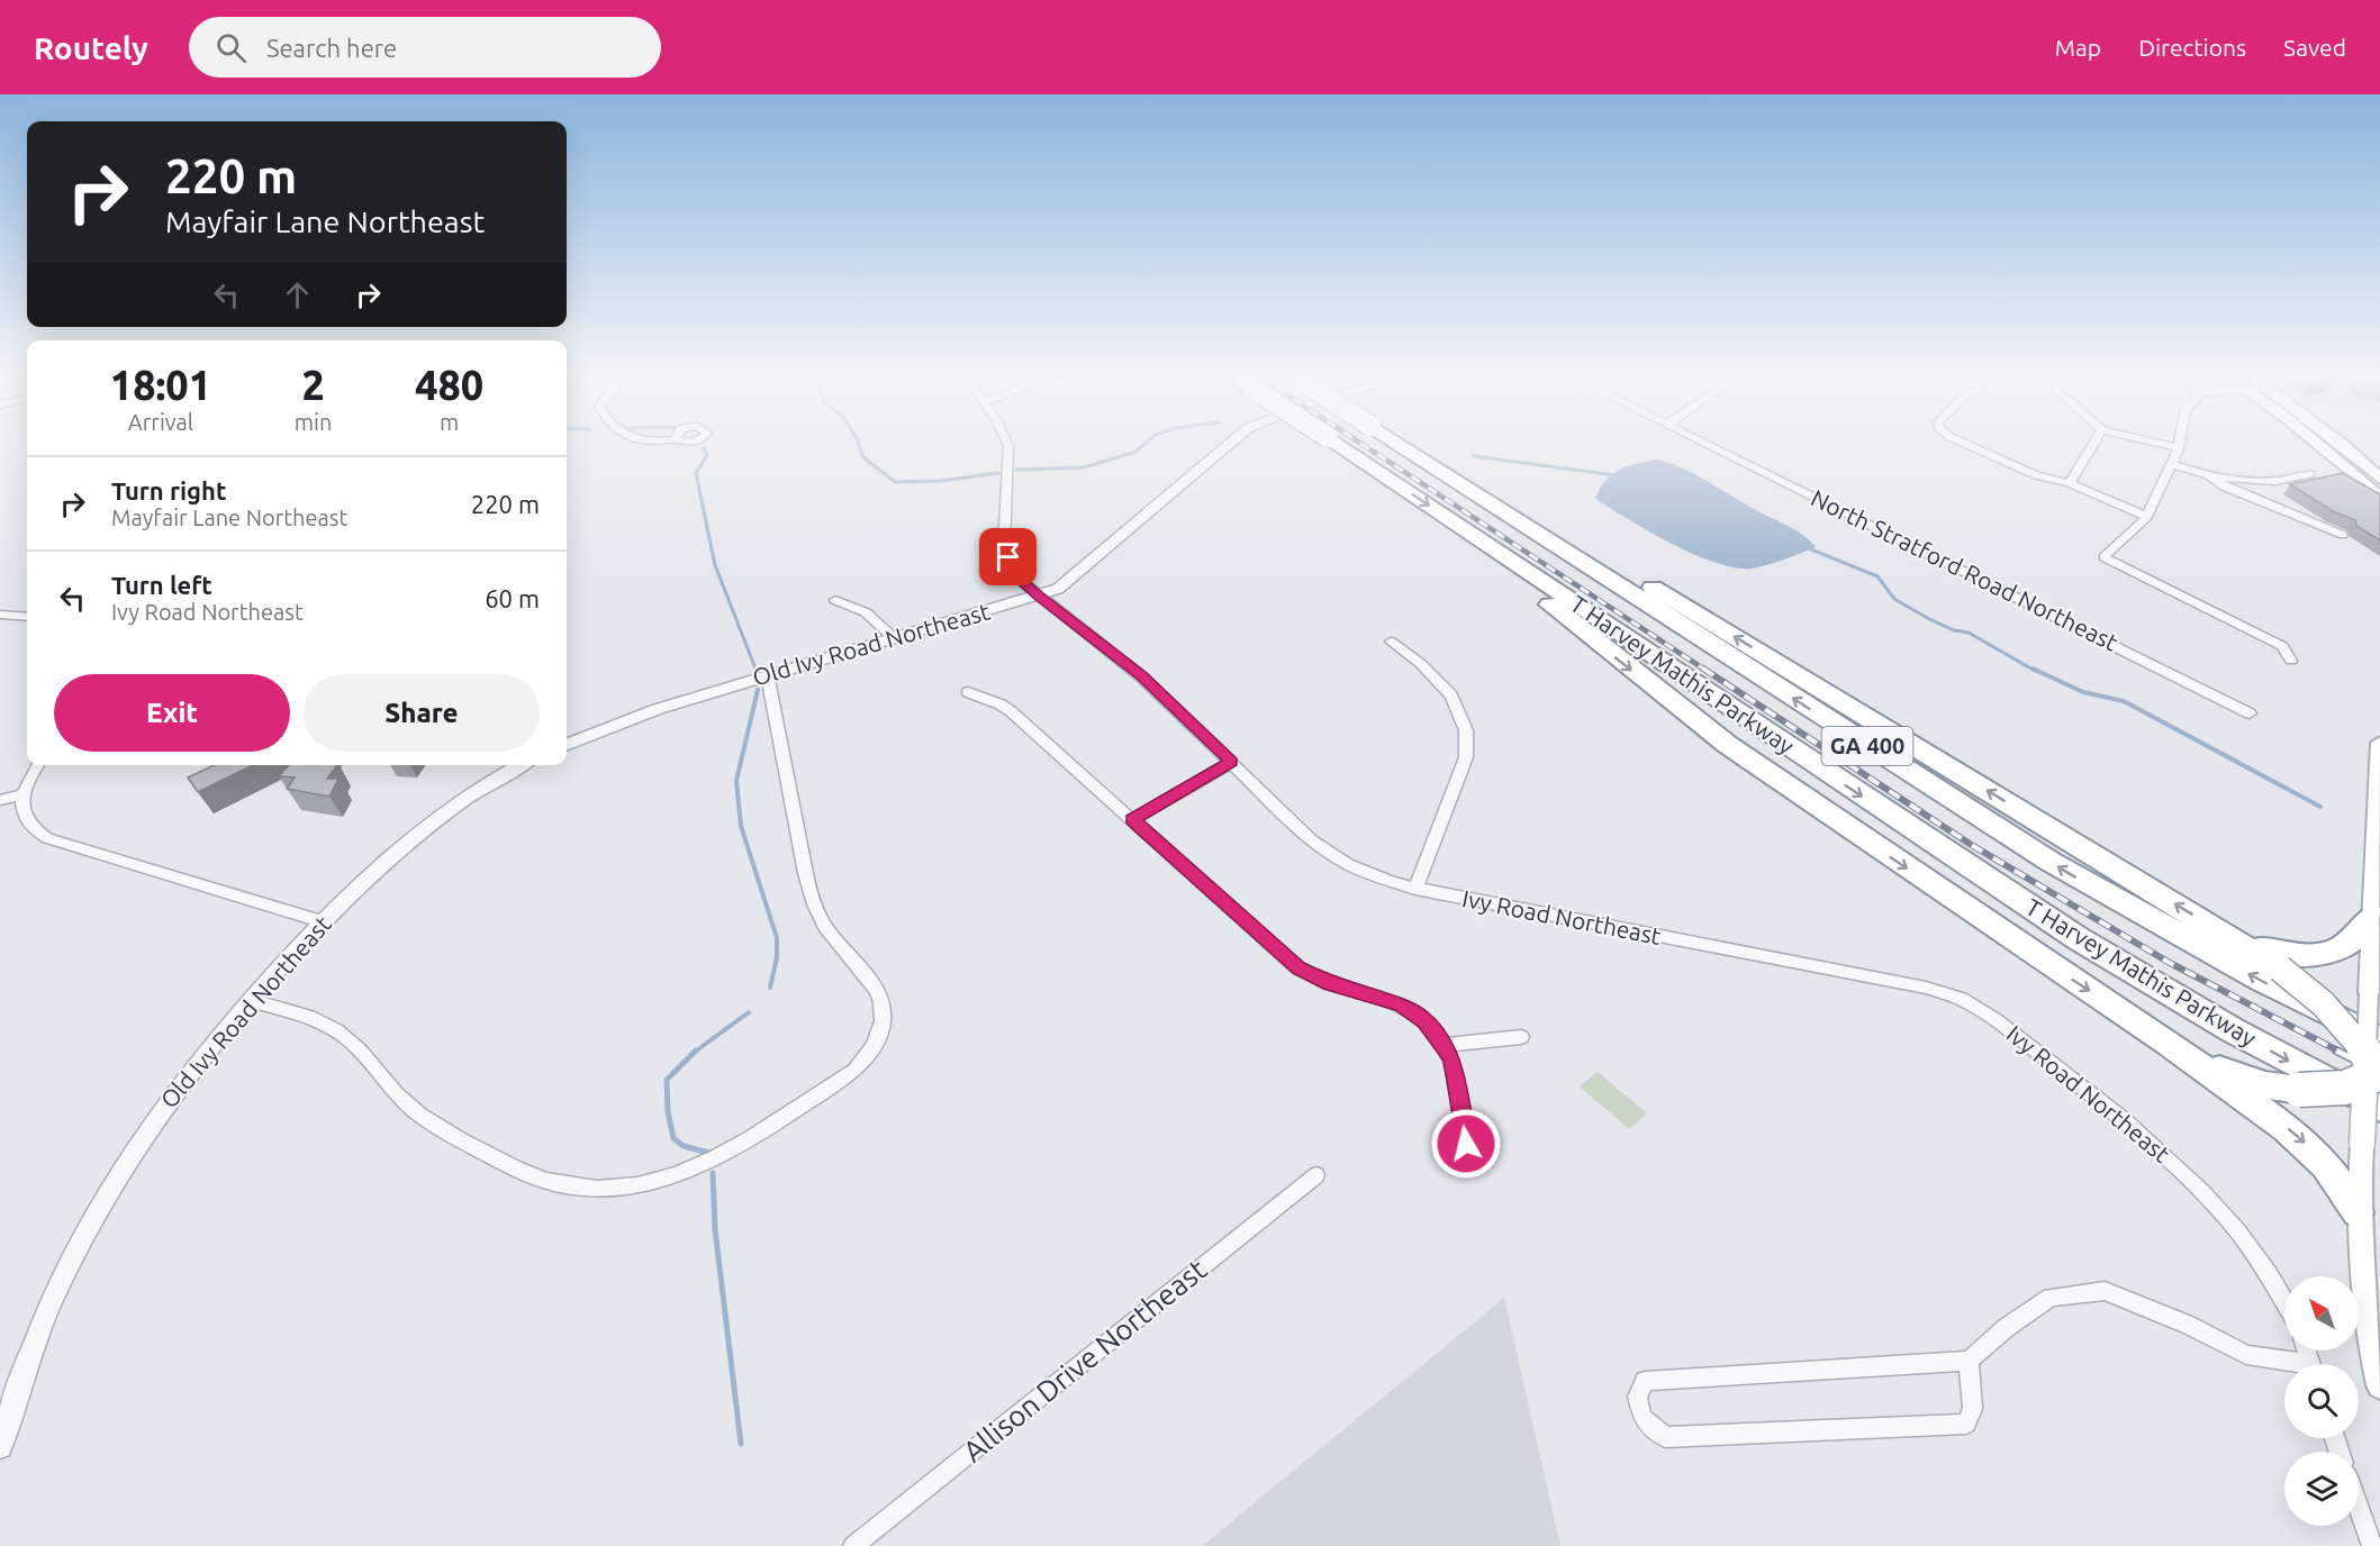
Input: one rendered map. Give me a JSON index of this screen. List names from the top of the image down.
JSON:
{
  "streets": {
    "highway": ["T Harvey Mathis Parkway", "GA 400"],
    "street": [
      "North Stratford Road Northeast",
      "Old Ivy Road Northeast",
      "Ivy Road Northeast",
      "Allison Drive Northeast"
    ]
  },
  "crossings": [
    ["Old Ivy Road Northeast", "Ivy Road Northeast"]
  ],
  "north": "top left",
  "page": {
    "header": "Routely",
    "search": "Search here",
    "nav": ["Map", "Directions", "Saved"],
    "turn": ["220 m", "Mayfair Lane Northeast"],
    "eta": [
      "18:01",
      "Arrival",
      "2",
      "min",
      "480",
      "m"
    ],
    "list": [
      {
        "name": "Turn right",
        "note": "Mayfair Lane Northeast",
        "value": "220 m"
      },
      {
        "name": "Turn left",
        "note": "Ivy Road Northeast",
        "value": "60 m"
      }
    ],
    "buttons": ["Exit", "Share"]
  }
}
